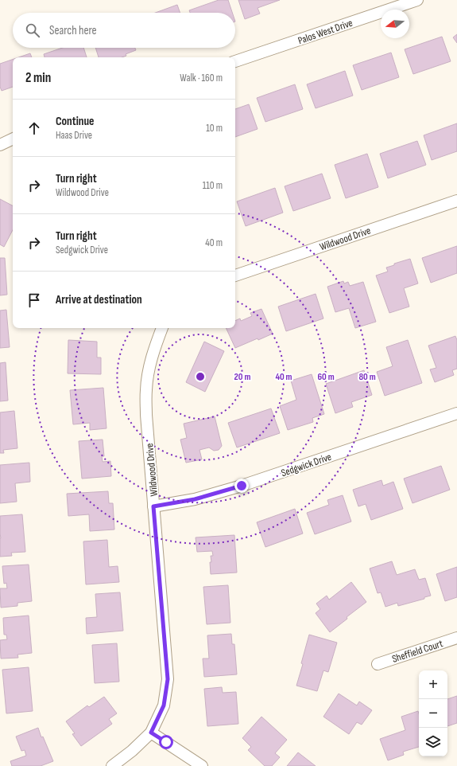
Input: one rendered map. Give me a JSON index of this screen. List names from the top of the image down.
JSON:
{
  "streets": {
    "street": [
      "Palos West Drive",
      "Wildwood Drive",
      "Sedgwick Drive",
      "Sheffield Court"
    ]
  },
  "crossings": [
    ["Wildwood Drive", "Sedgwick Drive"]
  ],
  "north": "left",
  "page": {
    "search": "Search here",
    "heading": ["2 min", "Walk · 160 m"],
    "list": [
      ["Continue", "Haas Drive", "10 m"],
      ["Turn right", "Wildwood Drive", "110 m"],
      ["Turn right", "Sedgwick Drive", "40 m"],
      "Arrive at destination"
    ],
    "map_buttons": ["+", "−"]
  },
  "rings": [
    "20 m",
    "40 m",
    "60 m",
    "80 m"
  ]
}
